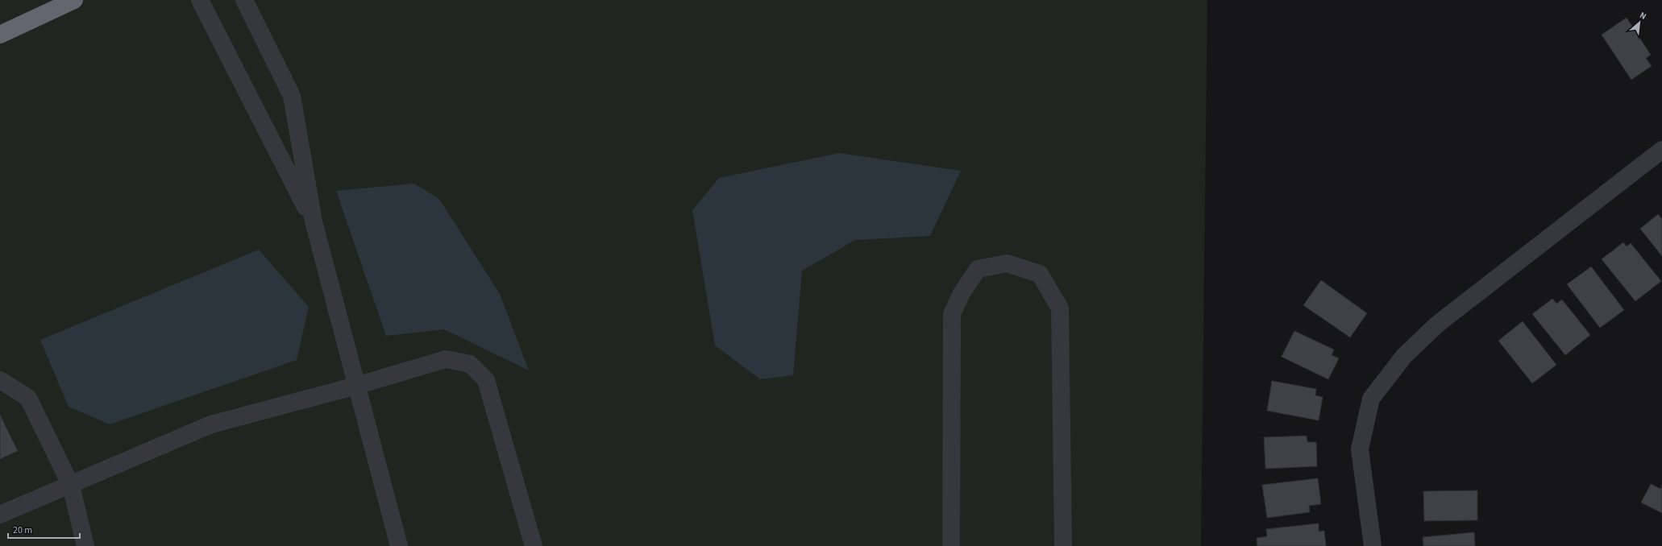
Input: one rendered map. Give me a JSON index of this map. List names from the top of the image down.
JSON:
{
  "scale_bar": "20 m",
  "north": "top right"
}
